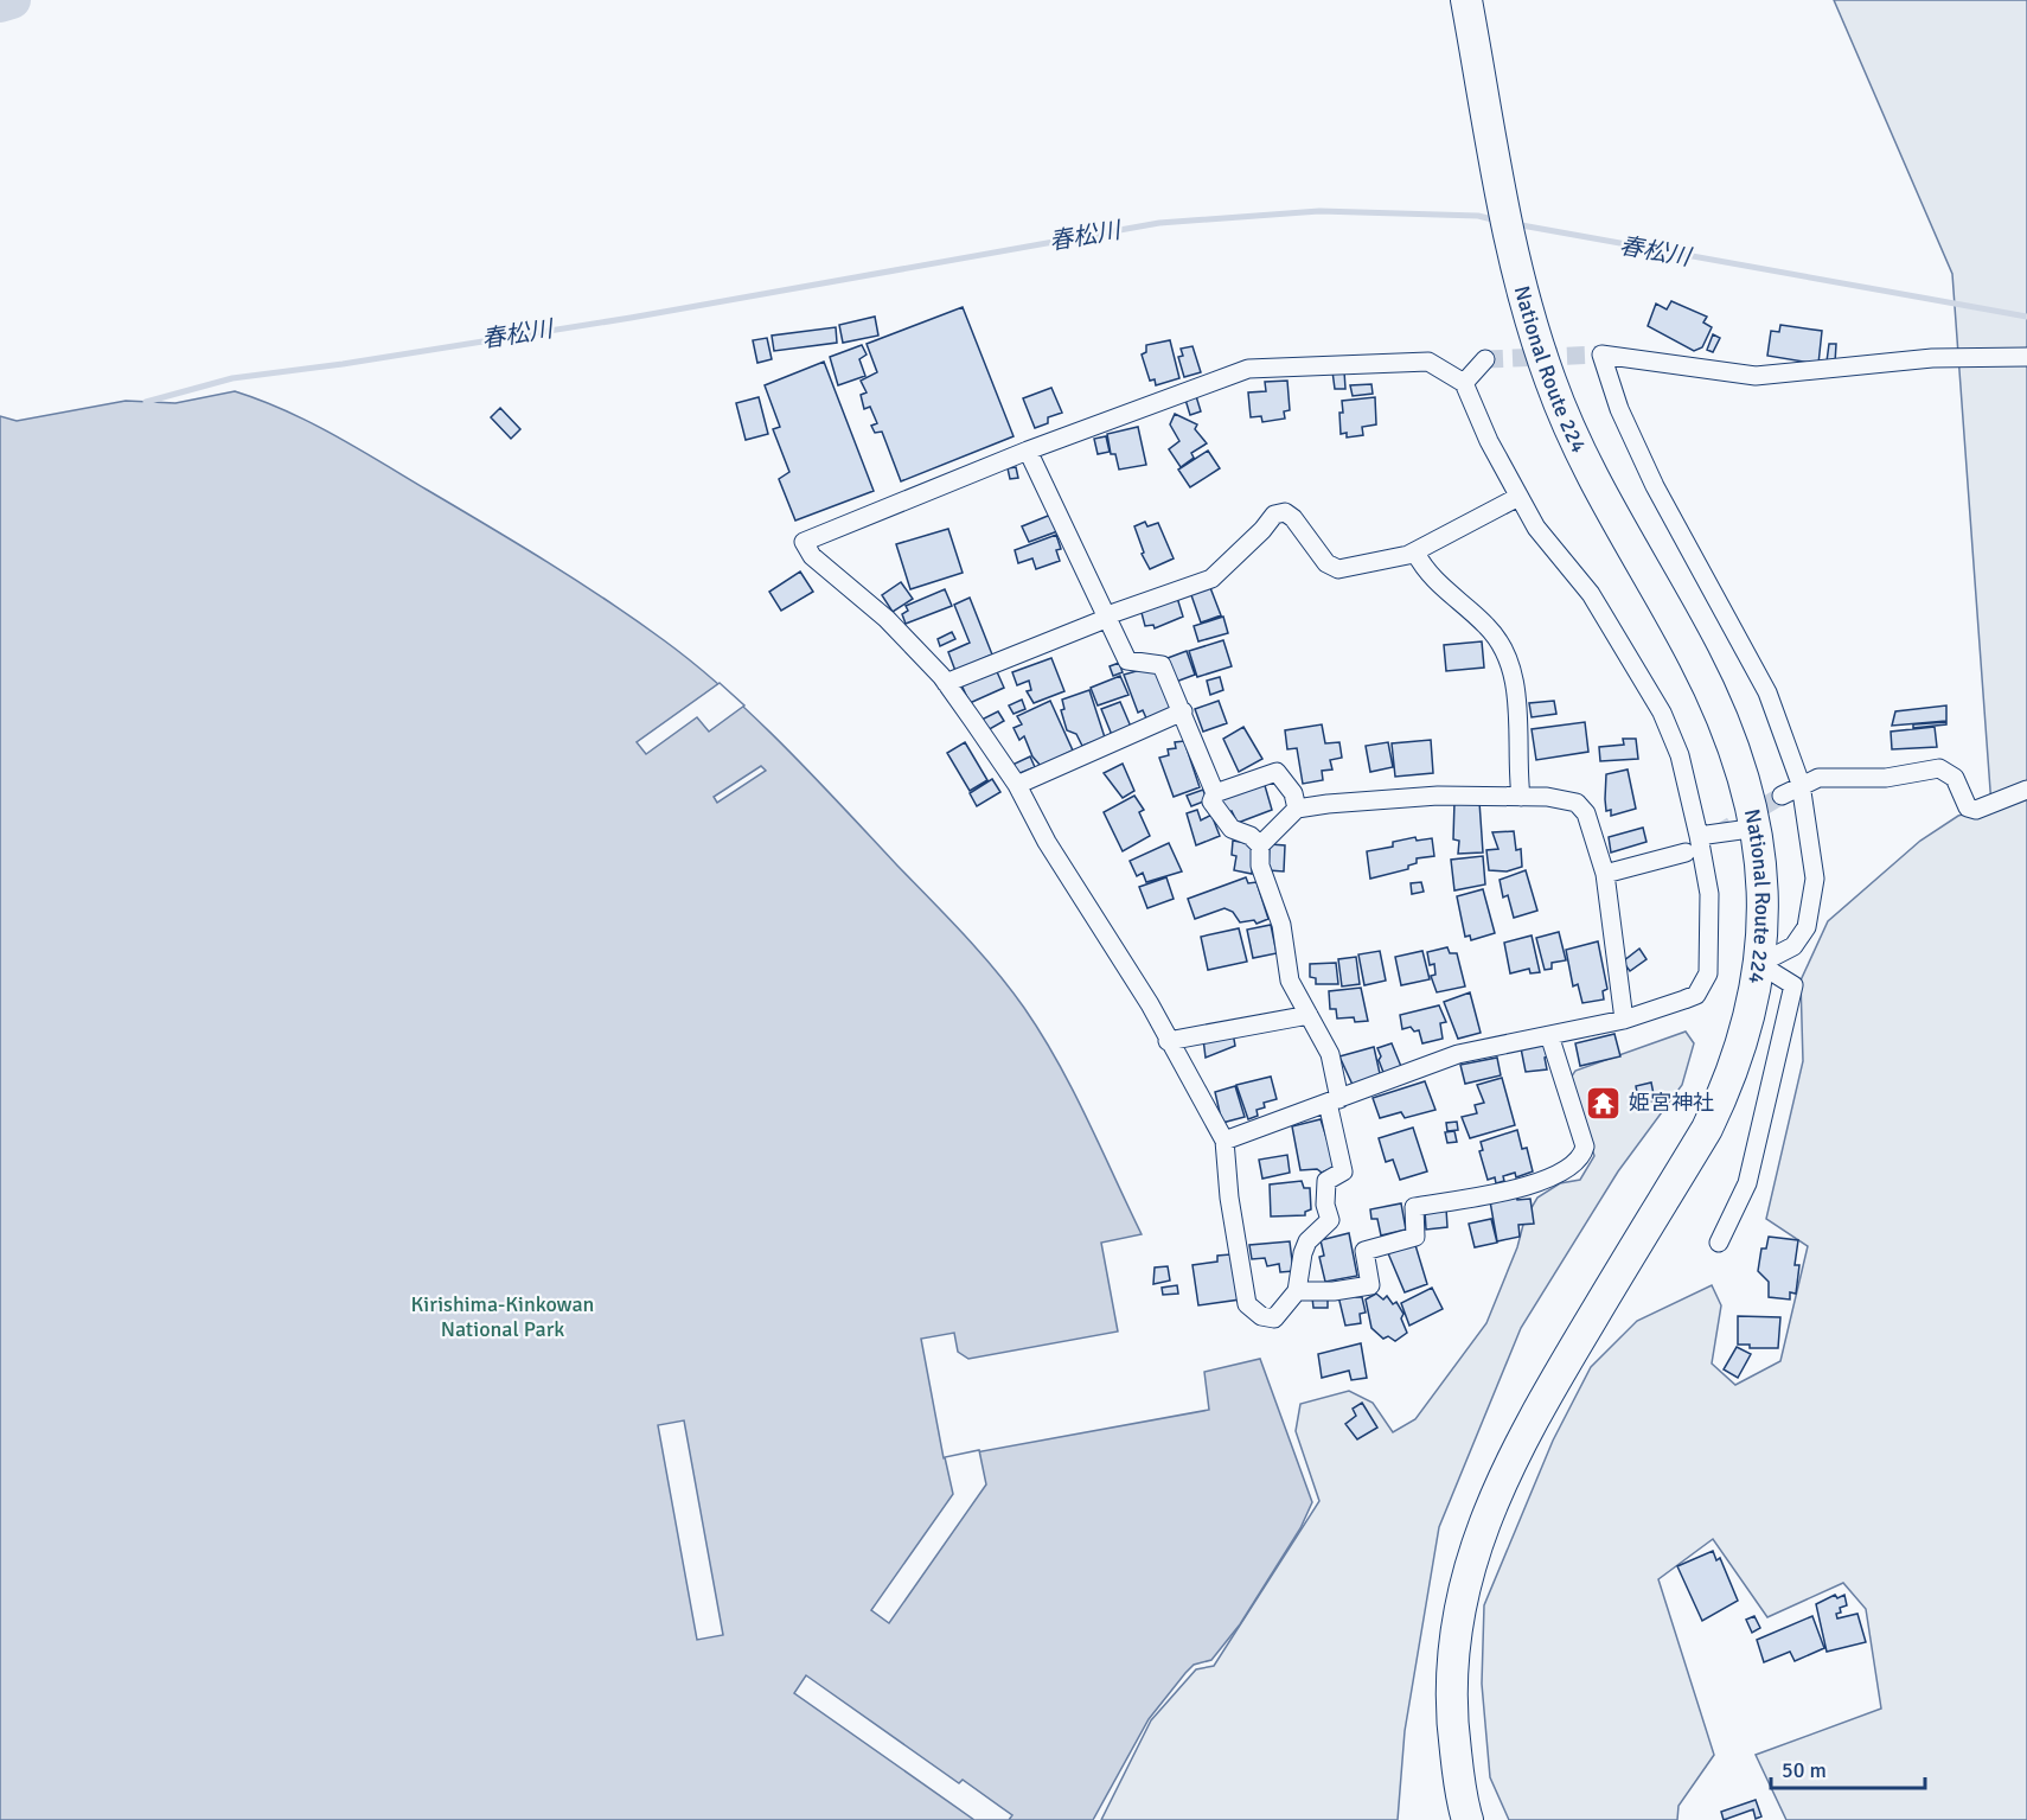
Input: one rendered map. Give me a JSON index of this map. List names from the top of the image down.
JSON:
{
  "streets": {
    "highway": ["National Route 224"]
  },
  "water": ["春松川"],
  "parks": ["Kirishima-Kinkowan National Park"],
  "places": {
    "temple": ["姫宮神社"]
  },
  "scale_bar": "50 m"
}
